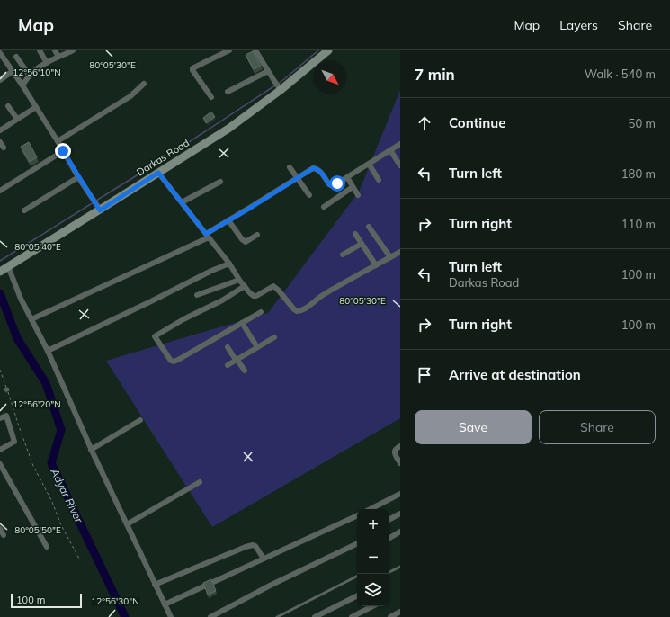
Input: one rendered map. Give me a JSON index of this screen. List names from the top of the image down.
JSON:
{
  "streets": {
    "main road": ["Darkas Road"]
  },
  "water": ["Adyar River"],
  "scale_bar": "100 m",
  "north": "bottom right",
  "page": {
    "header": "Map",
    "nav": ["Map", "Layers", "Share"],
    "heading": ["7 min", "Walk · 540 m"],
    "list": [
      ["Continue", "50 m"],
      ["Turn left", "180 m"],
      ["Turn right", "110 m"],
      ["Turn left", "Darkas Road", "100 m"],
      ["Turn right", "100 m"],
      "Arrive at destination"
    ],
    "buttons": ["Save", "Share"],
    "map_buttons": ["+", "−"],
    "scale": "100 m"
  },
  "coordinates": [
    "80°05'30\"E",
    "12°56'10\"N",
    "80°05'40\"E",
    "12°56'20\"N",
    "80°05'50\"E",
    "12°56'30\"N"
  ]
}
